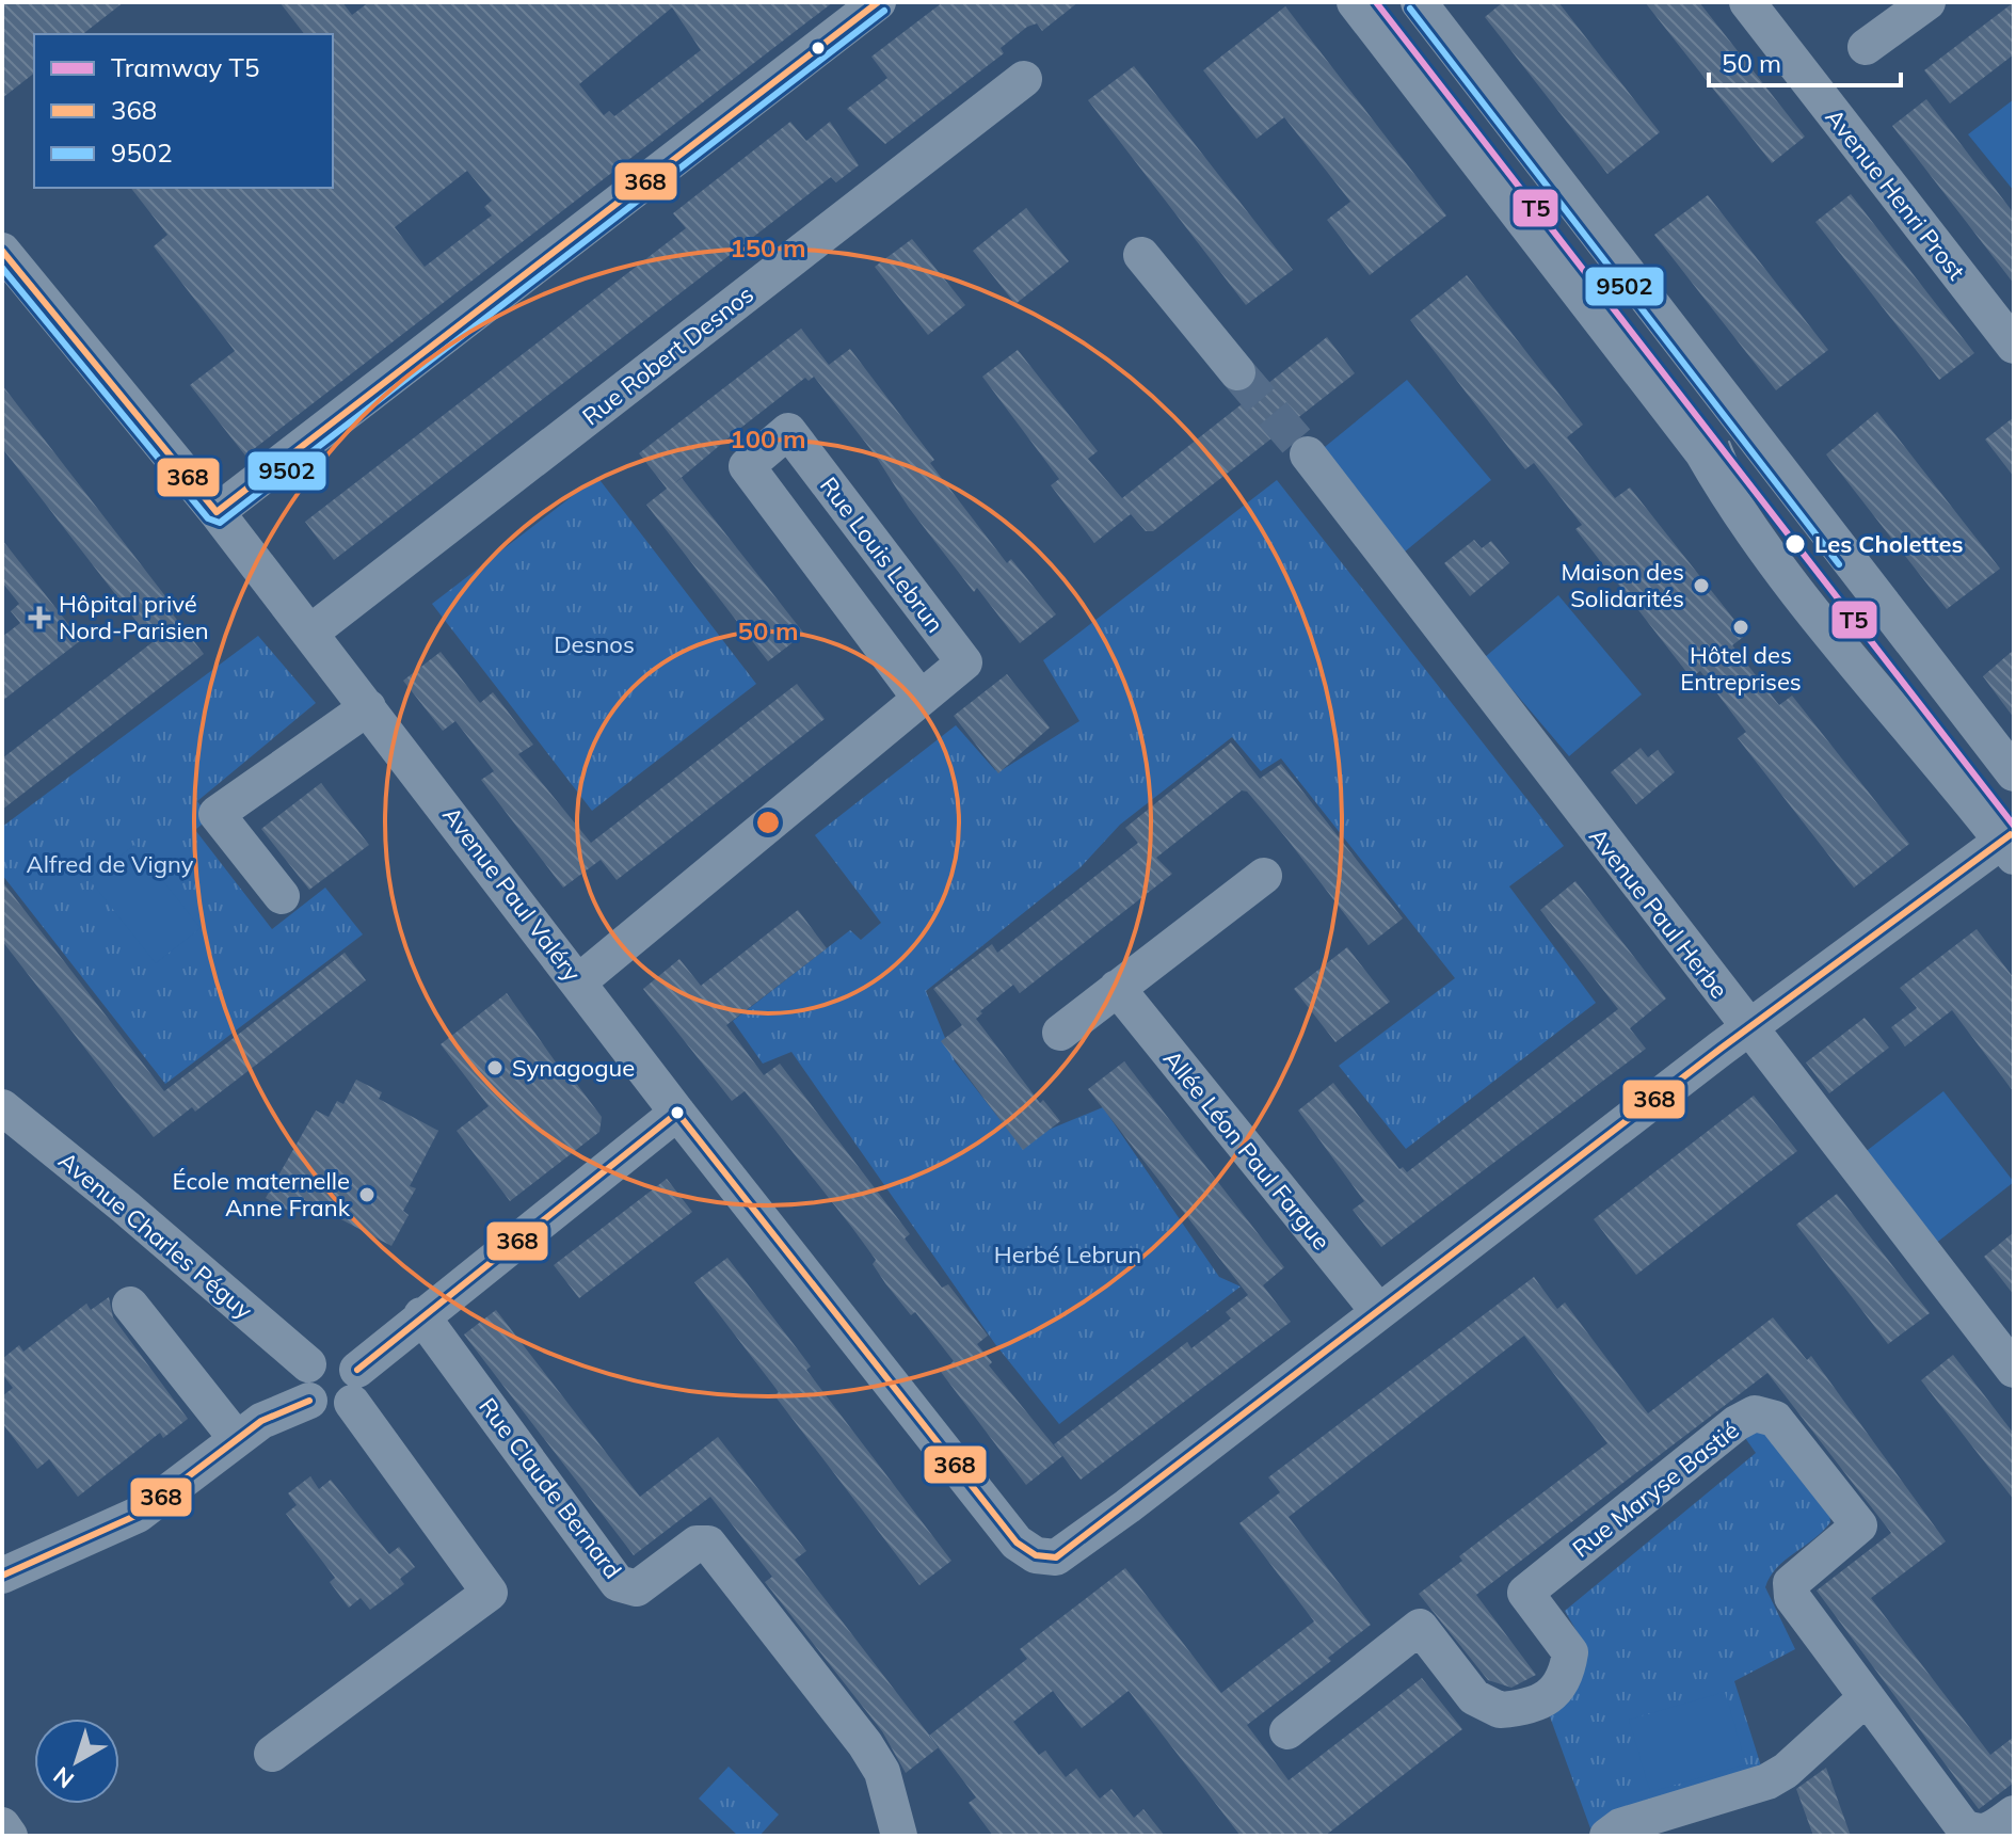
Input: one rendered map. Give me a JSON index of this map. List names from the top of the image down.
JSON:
{
  "streets": {
    "street": [
      "Avenue Henri Prost",
      "Rue Robert Desnos",
      "Rue Louis Lebrun",
      "Avenue Paul Valéry",
      "Avenue Paul Herbe",
      "Allée Léon Paul Fargue",
      "Avenue Charles Péguy",
      "Rue Claude Bernard",
      "Rue Maryse Bastié"
    ]
  },
  "crossings": [
    ["Rue Robert Desnos", "Avenue Paul Valéry"],
    ["Rue Louis Lebrun", "Avenue Paul Valéry"],
    ["Avenue Paul Valéry", "Allée Léon Paul Fargue"]
  ],
  "parks": ["Desnos", "Alfred de Vigny", "Herbé Lebrun"],
  "places": {
    "other": [
      "Les Cholettes",
      "Maison des Solidarités",
      "Hôtel des Entreprises",
      "Synagogue",
      "École maternelle Anne Frank"
    ],
    "health": ["Hôpital privé Nord-Parisien"]
  },
  "lines": ["tram line T5", "transit line 368", "transit line 9502"],
  "legend": ["Tramway T5", "368", "9502"],
  "scale_bar": "50 m",
  "north": "bottom left",
  "rings": ["150 m", "100 m", "50 m"]
}
